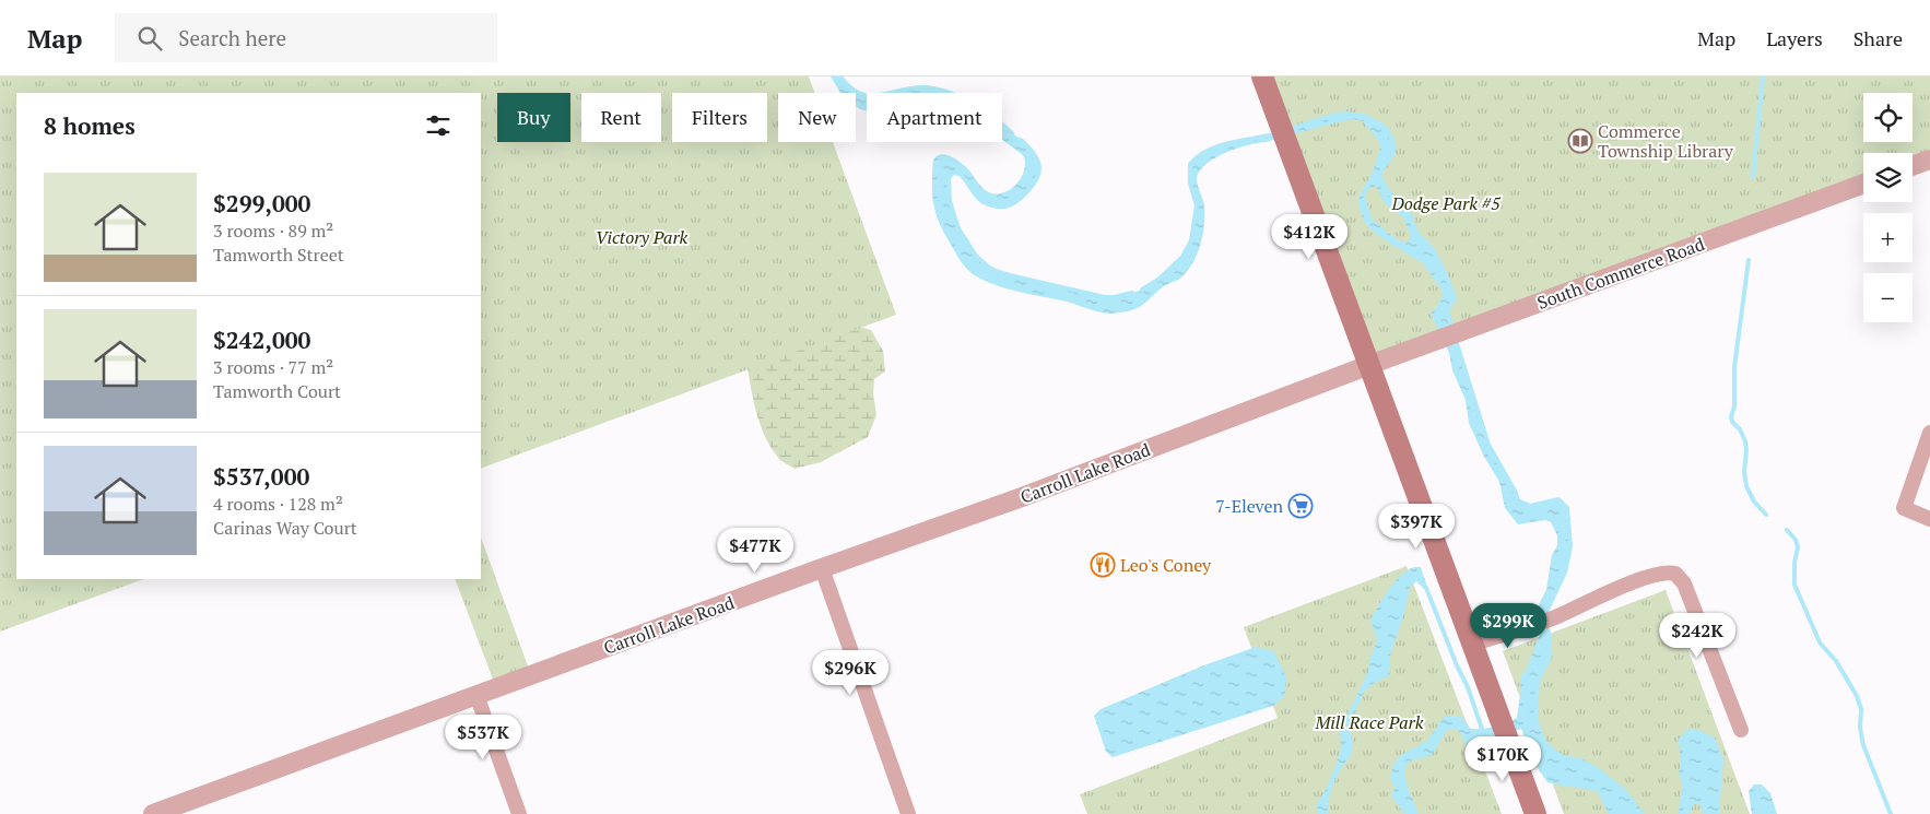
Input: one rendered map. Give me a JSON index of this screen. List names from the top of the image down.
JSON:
{
  "streets": {
    "street": ["South Commerce Road", "Carroll Lake Road"]
  },
  "crossings": [
    ["South Commerce Road", "Carroll Lake Road"]
  ],
  "parks": ["Dodge Park #5", "Victory Park", "Mill Race Park"],
  "places": {
    "library": ["Commerce Township Library"],
    "supermarket": ["7-Eleven"],
    "restaurant": ["Leo's Coney"]
  },
  "page": {
    "header": "Map",
    "search": "Search here",
    "nav": ["Map", "Layers", "Share"],
    "map_buttons": ["+", "−"],
    "chip": [
      "Buy",
      "Rent",
      "Filters",
      "New",
      "Apartment"
    ],
    "heading": "8 homes",
    "list": [
      {
        "name": "$299,000",
        "note": "3 rooms · 89 m² · Tamworth Street"
      },
      {
        "name": "$242,000",
        "note": "3 rooms · 77 m² · Tamworth Court"
      },
      {
        "name": "$537,000",
        "note": "4 rooms · 128 m² · Carinas Way Court"
      }
    ],
    "price": [
      "$412K",
      "$397K",
      "$477K",
      "$299K",
      "$242K",
      "$296K",
      "$537K",
      "$170K"
    ]
  }
}
